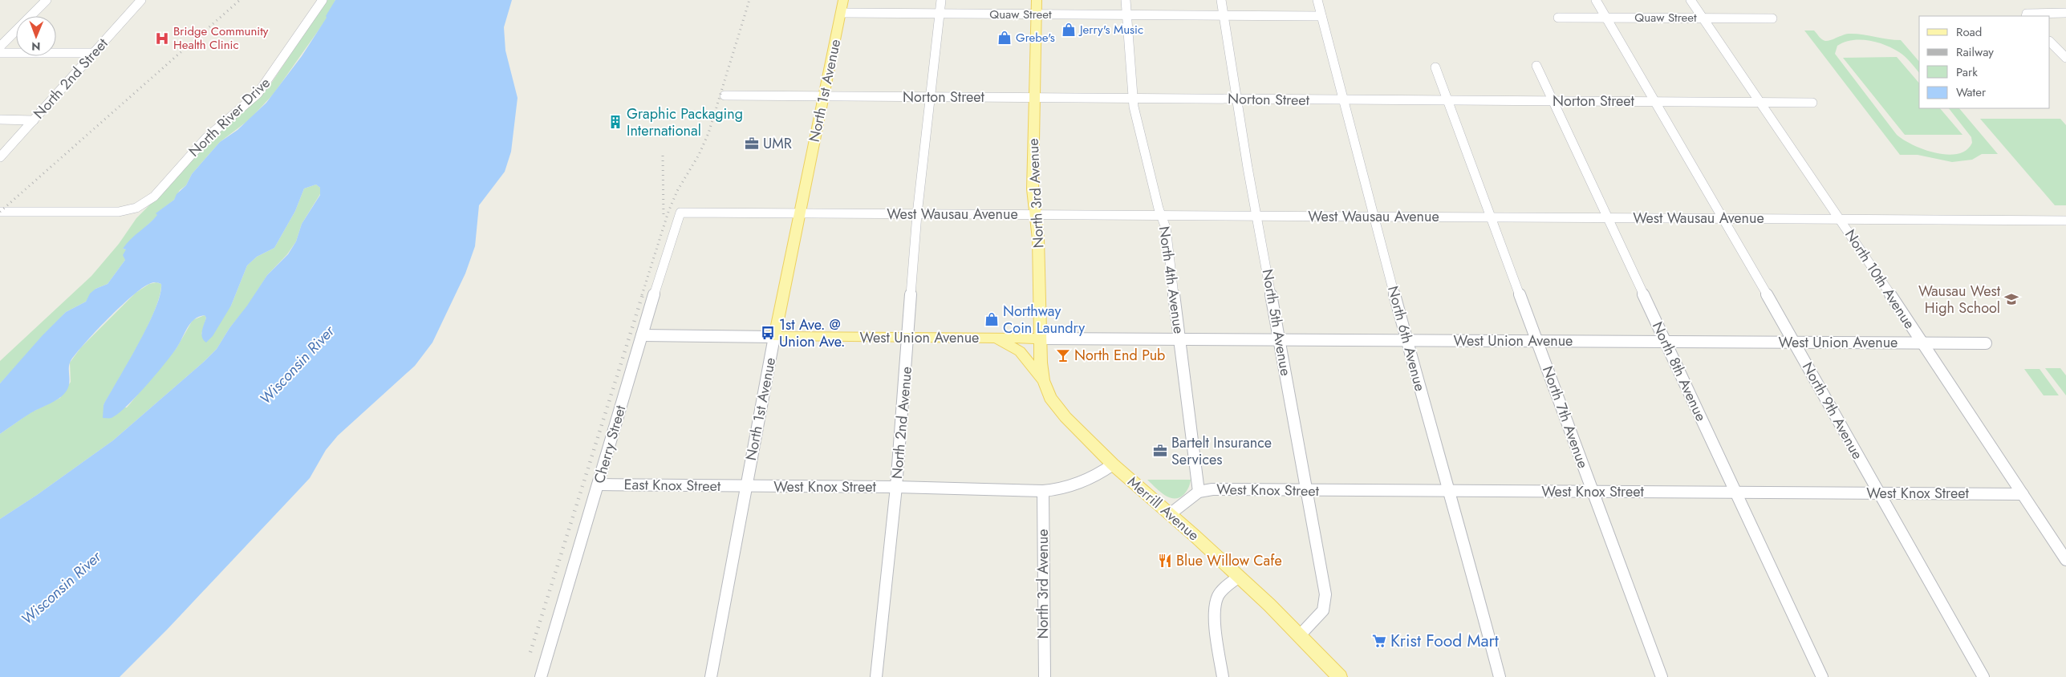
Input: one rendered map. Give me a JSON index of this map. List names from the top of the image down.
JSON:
{
  "streets": {
    "main road": [
      "North 1st Avenue",
      "North 3rd Avenue",
      "West Union Avenue",
      "Merrill Avenue"
    ],
    "street": [
      "Quaw Street",
      "North 2nd Street",
      "Norton Street",
      "North River Drive",
      "West Wausau Avenue",
      "North 10th Avenue",
      "North 4th Avenue",
      "North 5th Avenue",
      "North 6th Avenue",
      "North 8th Avenue",
      "North 9th Avenue",
      "North 7th Avenue",
      "North 2nd Avenue",
      "Cherry Street",
      "East Knox Street",
      "West Knox Street"
    ]
  },
  "crossings": [
    ["Quaw Street", "North 1st Avenue"],
    ["Quaw Street", "North 3rd Avenue"],
    ["Quaw Street", "North 10th Avenue"],
    ["Quaw Street", "North 4th Avenue"],
    ["Quaw Street", "North 5th Avenue"],
    ["Quaw Street", "North 6th Avenue"],
    ["Quaw Street", "North 9th Avenue"],
    ["Quaw Street", "North 2nd Avenue"],
    ["North 1st Avenue", "Norton Street"],
    ["North 1st Avenue", "West Wausau Avenue"],
    ["North 1st Avenue", "West Union Avenue"],
    ["North 1st Avenue", "East Knox Street"],
    ["North 1st Avenue", "West Knox Street"],
    ["Norton Street", "North 3rd Avenue"],
    ["Norton Street", "North 10th Avenue"],
    ["Norton Street", "North 4th Avenue"],
    ["Norton Street", "North 5th Avenue"],
    ["Norton Street", "North 6th Avenue"],
    ["Norton Street", "North 8th Avenue"],
    ["Norton Street", "North 9th Avenue"],
    ["Norton Street", "North 7th Avenue"],
    ["Norton Street", "North 2nd Avenue"],
    ["North 3rd Avenue", "West Wausau Avenue"],
    ["North 3rd Avenue", "West Union Avenue"],
    ["North 3rd Avenue", "West Knox Street"],
    ["North 3rd Avenue", "Merrill Avenue"],
    ["West Wausau Avenue", "North 10th Avenue"],
    ["West Wausau Avenue", "North 4th Avenue"],
    ["West Wausau Avenue", "North 5th Avenue"],
    ["West Wausau Avenue", "North 6th Avenue"],
    ["West Wausau Avenue", "North 8th Avenue"],
    ["West Wausau Avenue", "North 9th Avenue"],
    ["West Wausau Avenue", "North 7th Avenue"],
    ["West Wausau Avenue", "North 2nd Avenue"],
    ["West Wausau Avenue", "Cherry Street"],
    ["North 10th Avenue", "West Union Avenue"],
    ["North 10th Avenue", "West Knox Street"],
    ["North 4th Avenue", "West Union Avenue"],
    ["North 4th Avenue", "West Knox Street"],
    ["North 5th Avenue", "West Union Avenue"],
    ["North 5th Avenue", "West Knox Street"],
    ["North 5th Avenue", "Merrill Avenue"],
    ["West Union Avenue", "North 6th Avenue"],
    ["West Union Avenue", "North 8th Avenue"],
    ["West Union Avenue", "North 9th Avenue"],
    ["West Union Avenue", "North 7th Avenue"],
    ["West Union Avenue", "North 2nd Avenue"],
    ["North 6th Avenue", "West Knox Street"],
    ["North 8th Avenue", "West Knox Street"],
    ["North 9th Avenue", "West Knox Street"],
    ["North 7th Avenue", "West Knox Street"],
    ["North 2nd Avenue", "West Knox Street"],
    ["Cherry Street", "East Knox Street"],
    ["East Knox Street", "West Knox Street"],
    ["West Knox Street", "Merrill Avenue"]
  ],
  "water": ["Wisconsin River"],
  "places": {
    "shop": ["Jerry's Music", "Grebe's", "Northway Coin Laundry"],
    "hospital": ["Bridge Community Health Clinic"],
    "building": ["Graphic Packaging International"],
    "office": ["UMR", "Bartelt Insurance Services"],
    "school or university": ["Wausau West High School"],
    "bus stop": ["1st Ave. @ Union Ave."],
    "bar": ["North End Pub"],
    "restaurant": ["Blue Willow Cafe"],
    "supermarket": ["Krist Food Mart"]
  },
  "legend": [
    "Road",
    "Railway",
    "Park",
    "Water"
  ],
  "north": "bottom"
}
